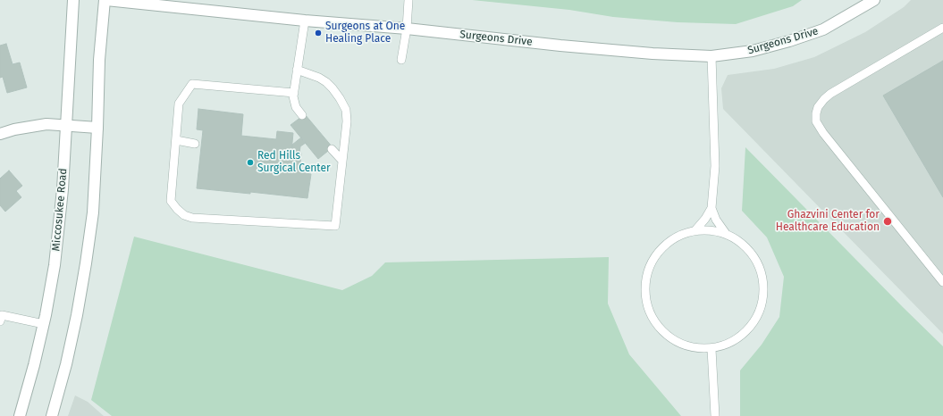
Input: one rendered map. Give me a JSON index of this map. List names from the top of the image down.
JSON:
{
  "streets": {
    "street": ["Surgeons Drive", "Miccosukee Road"]
  },
  "places": ["Surgeons at One Healing Place", "Red Hills Surgical Center", "Ghazvini Center for Healthcare Education"]
}
